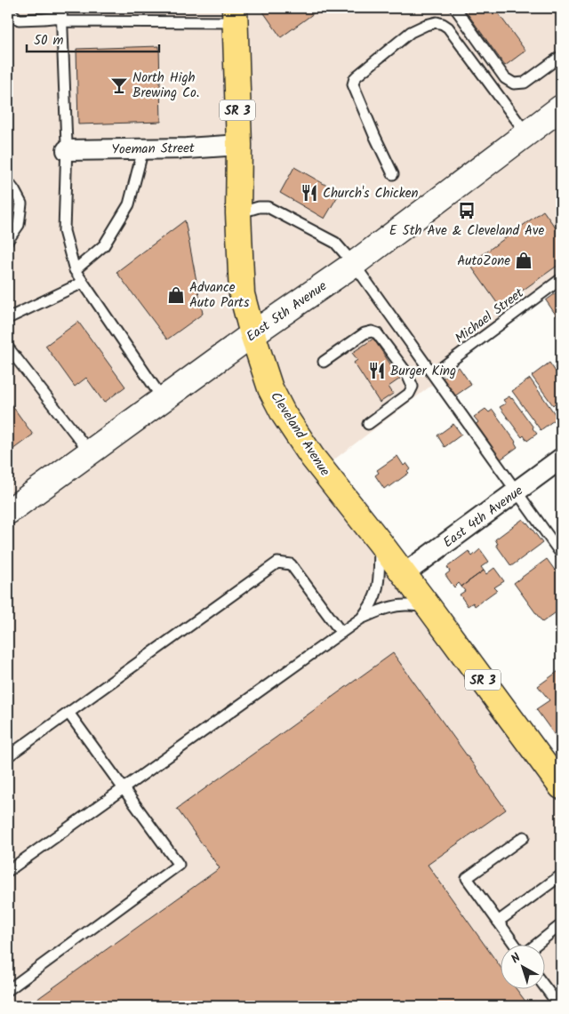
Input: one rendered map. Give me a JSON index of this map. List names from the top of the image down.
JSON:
{
  "streets": {
    "main road": ["SR 3", "East 5th Avenue", "Cleveland Avenue"],
    "street": ["Yoeman Street", "East 4th Avenue"],
    "lane": ["Michael Street"]
  },
  "crossings": [
    ["Yoeman Street", "Cleveland Avenue"],
    ["East 5th Avenue", "Cleveland Avenue"],
    ["Cleveland Avenue", "East 4th Avenue"]
  ],
  "places": {
    "bar": ["North High Brewing Co."],
    "restaurant": ["Church's Chicken", "Burger King"],
    "bus stop": ["E 5th Ave & Cleveland Ave"],
    "shop": ["AutoZone", "Advance Auto Parts"]
  },
  "scale_bar": "50 m",
  "north": "top left"
}
